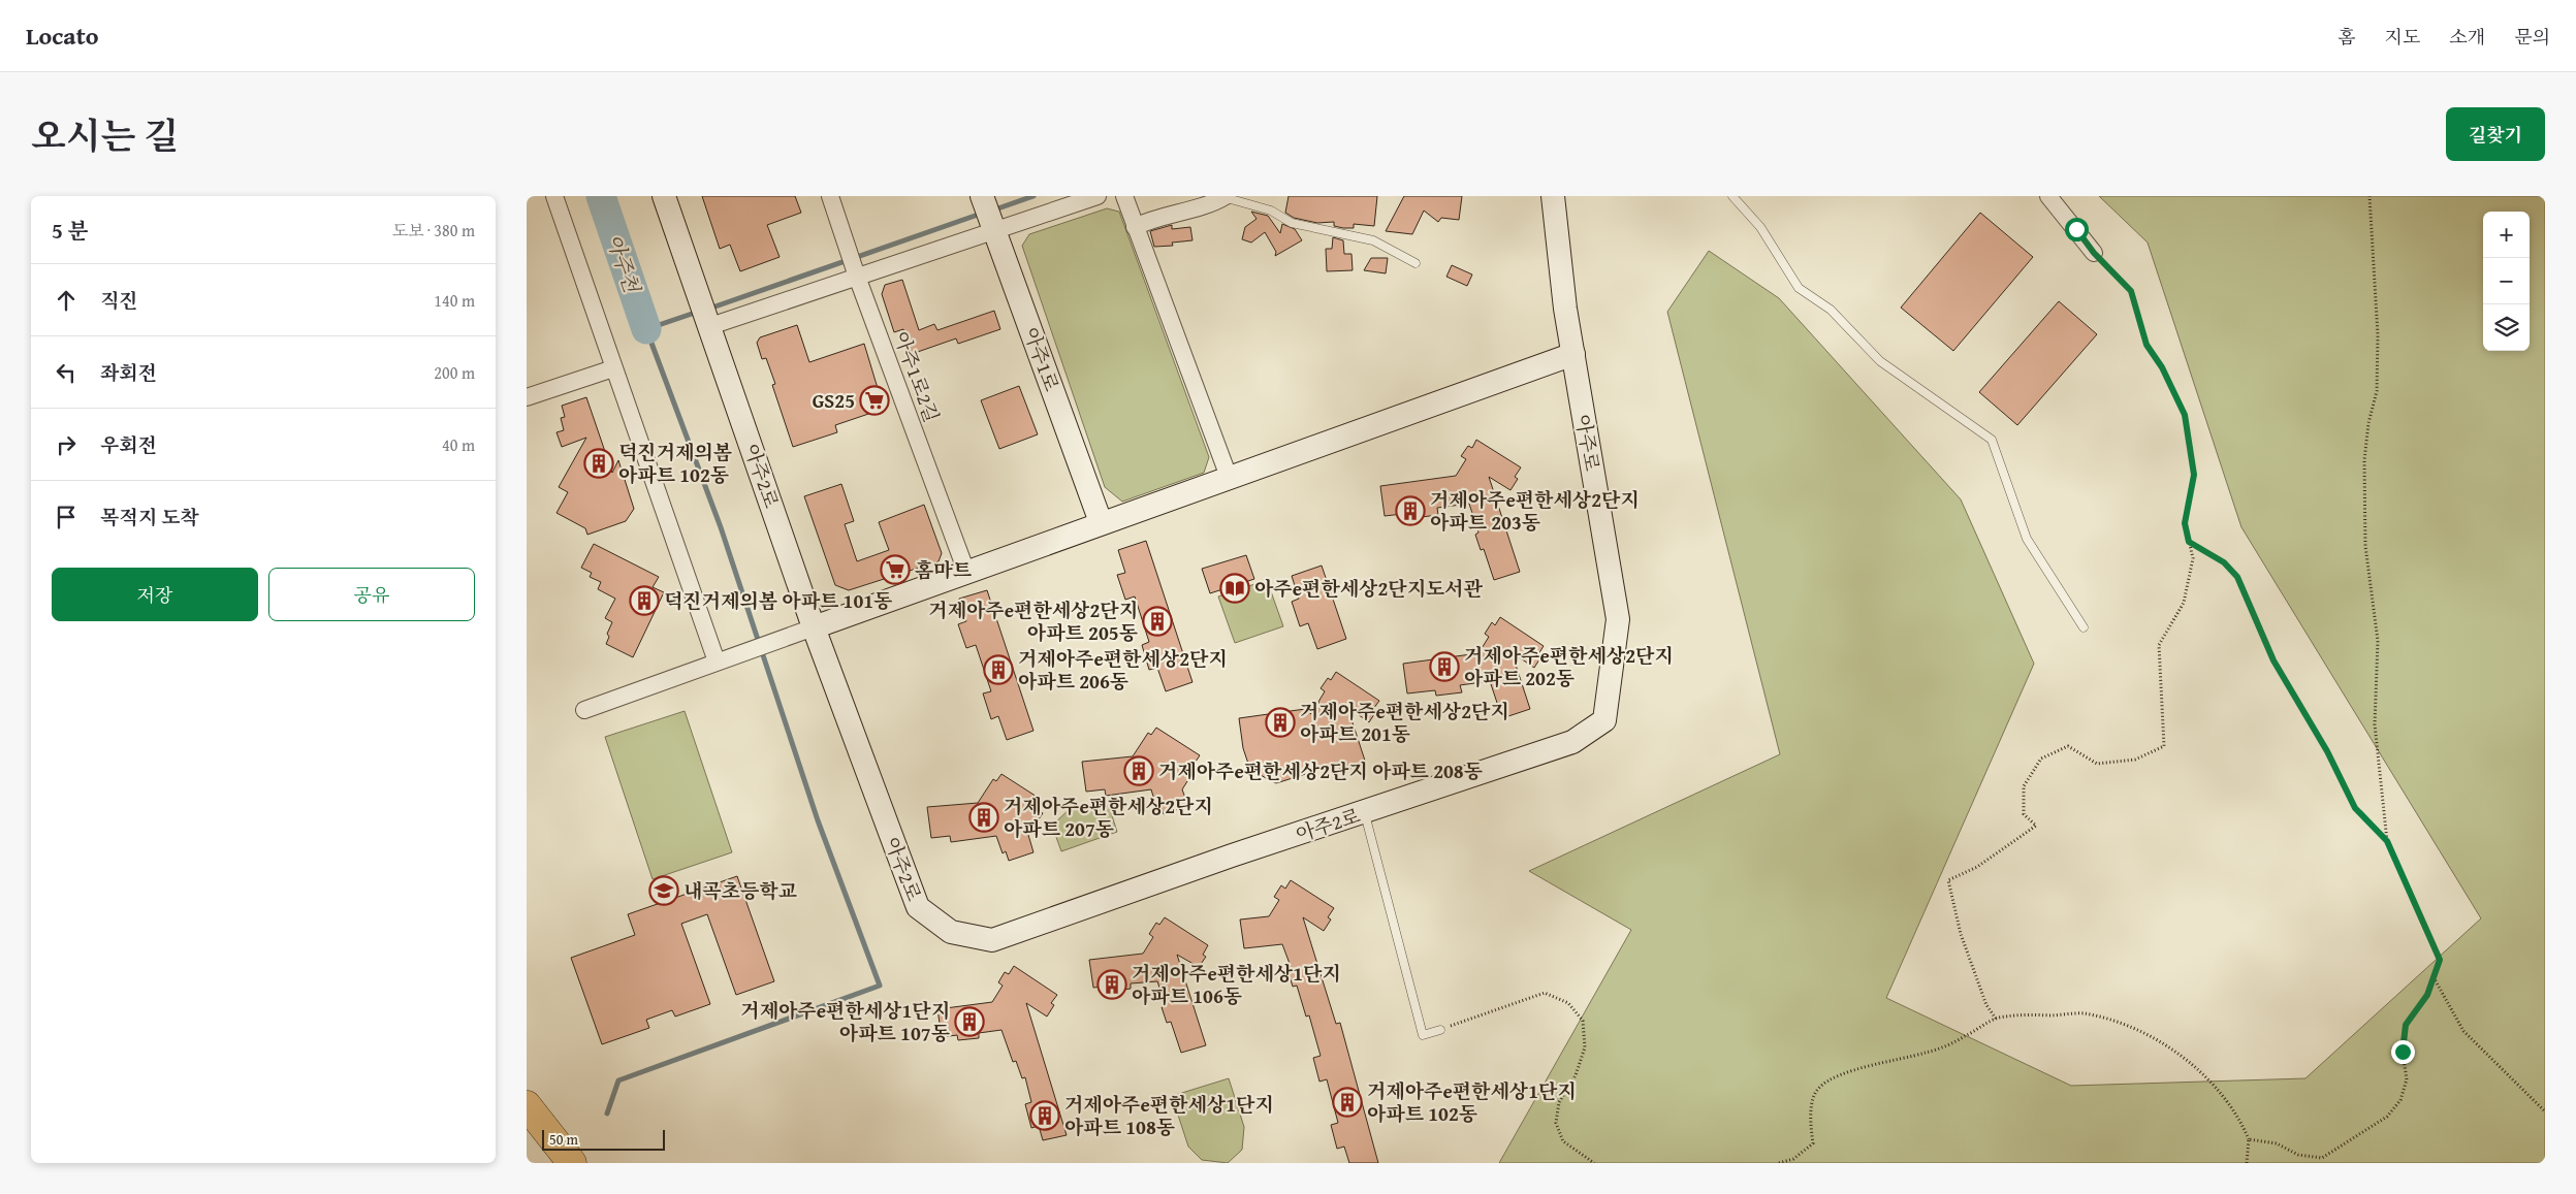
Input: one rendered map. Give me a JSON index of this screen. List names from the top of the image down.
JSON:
{
  "streets": {
    "street": [
      "아주1로",
      "아주1로2길",
      "아주로",
      "아주2로"
    ]
  },
  "crossings": [
    ["아주로", "아주2로"]
  ],
  "water": ["아주천"],
  "places": {
    "supermarket": ["GS25", "홈마트"],
    "building": [
      "덕진거제의봄 아파트 102동",
      "거제아주e편한세상2단지 아파트 203동",
      "덕진거제의봄 아파트 101동",
      "거제아주e편한세상2단지 아파트 205동",
      "거제아주e편한세상2단지 아파트 202동",
      "거제아주e편한세상2단지 아파트 206동",
      "거제아주e편한세상2단지 아파트 201동",
      "거제아주e편한세상2단지 아파트 208동",
      "거제아주e편한세상2단지 아파트 207동",
      "거제아주e편한세상1단지 아파트 106동",
      "거제아주e편한세상1단지 아파트 107동",
      "거제아주e편한세상1단지 아파트 102동",
      "거제아주e편한세상1단지 아파트 108동"
    ],
    "library": ["아주e편한세상2단지도서관"],
    "school or university": ["내곡초등학교"]
  },
  "scale_bar": "50 m",
  "page": {
    "header": "Locato",
    "nav": [
      "홈",
      "지도",
      "소개",
      "문의"
    ],
    "title": "오시는 길",
    "buttons": [
      "길찾기",
      ["저장", "공유"]
    ],
    "heading": ["5 분", "도보 · 380 m"],
    "map_buttons": ["+", "−"],
    "list": [
      ["직진", "140 m"],
      ["좌회전", "200 m"],
      ["우회전", "40 m"],
      "목적지 도착"
    ],
    "scale": "50 m"
  }
}
